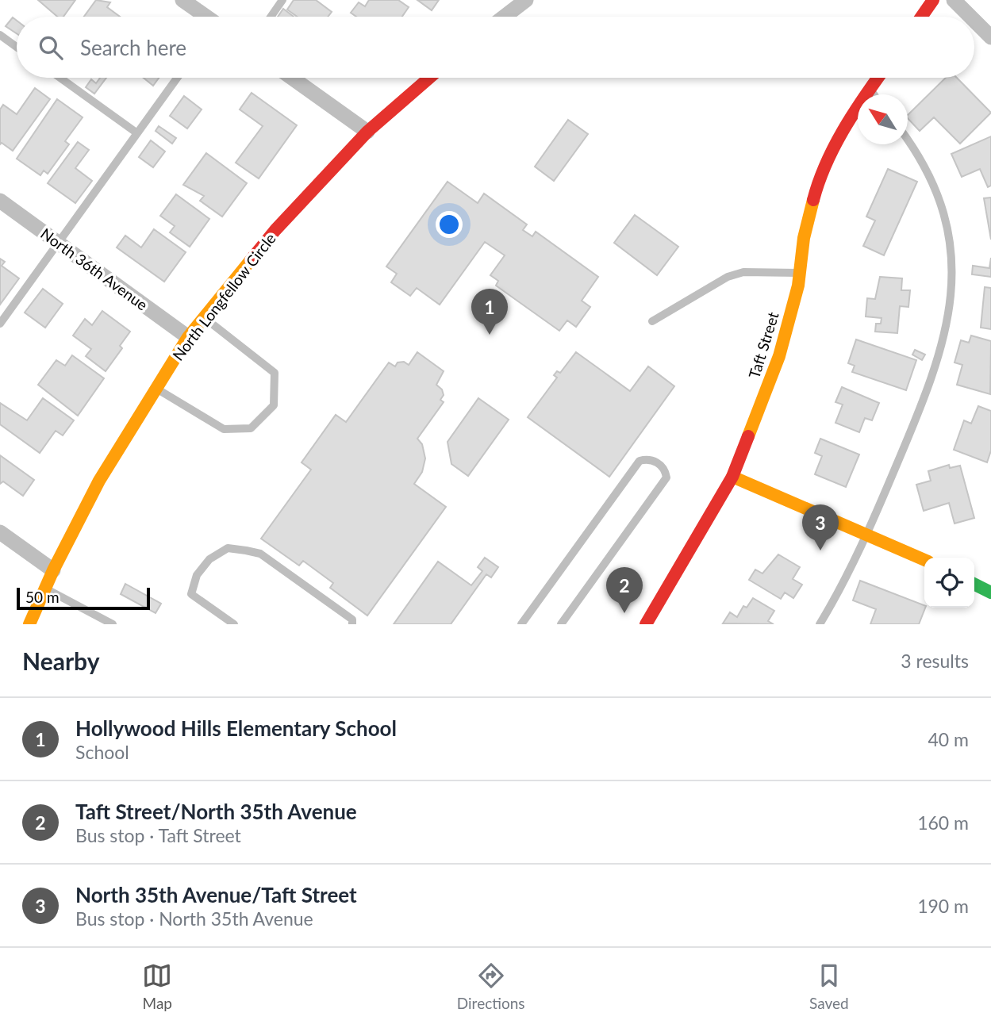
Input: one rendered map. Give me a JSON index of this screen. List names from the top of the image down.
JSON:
{
  "streets": {
    "street": ["North 36th Avenue", "North Longfellow Circle", "Taft Street"]
  },
  "crossings": [
    ["North 36th Avenue", "North Longfellow Circle"]
  ],
  "scale_bar": "50 m",
  "north": "top left",
  "page": {
    "search": "Search here",
    "pins": ["1", "3", "2"],
    "scale": "50 m",
    "heading": ["Nearby", "3 results"],
    "list": [
      {
        "mark": "1",
        "name": "Hollywood Hills Elementary School",
        "note": "School",
        "value": "40 m"
      },
      {
        "mark": "2",
        "name": "Taft Street/North 35th Avenue",
        "note": "Bus stop · Taft Street",
        "value": "160 m"
      },
      {
        "mark": "3",
        "name": "North 35th Avenue/Taft Street",
        "note": "Bus stop · North 35th Avenue",
        "value": "190 m"
      }
    ],
    "nav": ["Map", "Directions", "Saved"]
  }
}
